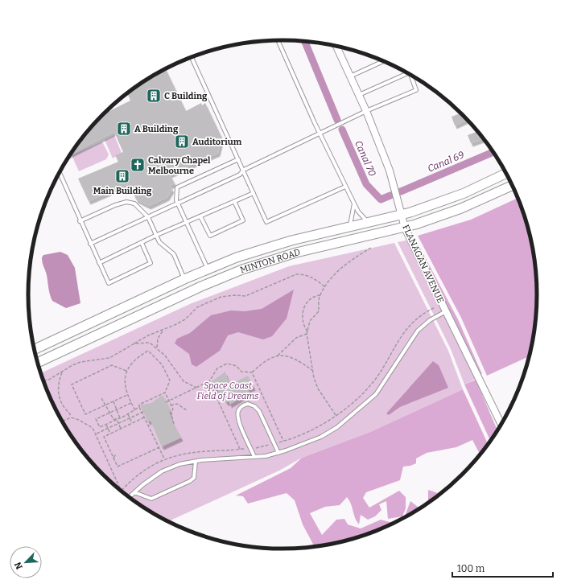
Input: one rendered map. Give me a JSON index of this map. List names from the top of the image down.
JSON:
{
  "streets": {
    "main road": ["MINTON ROAD"],
    "street": ["FLANAGAN AVENUE"]
  },
  "crossings": [
    ["MINTON ROAD", "FLANAGAN AVENUE"]
  ],
  "water": ["Canal 70", "Canal 69"],
  "parks": ["Space Coast Field of Dreams"],
  "places": {
    "building": [
      "C Building",
      "A Building",
      "Auditorium",
      "Main Building"
    ],
    "church": ["Calvary Chapel Melbourne"]
  },
  "scale_bar": "100 m",
  "north": "bottom left"
}
